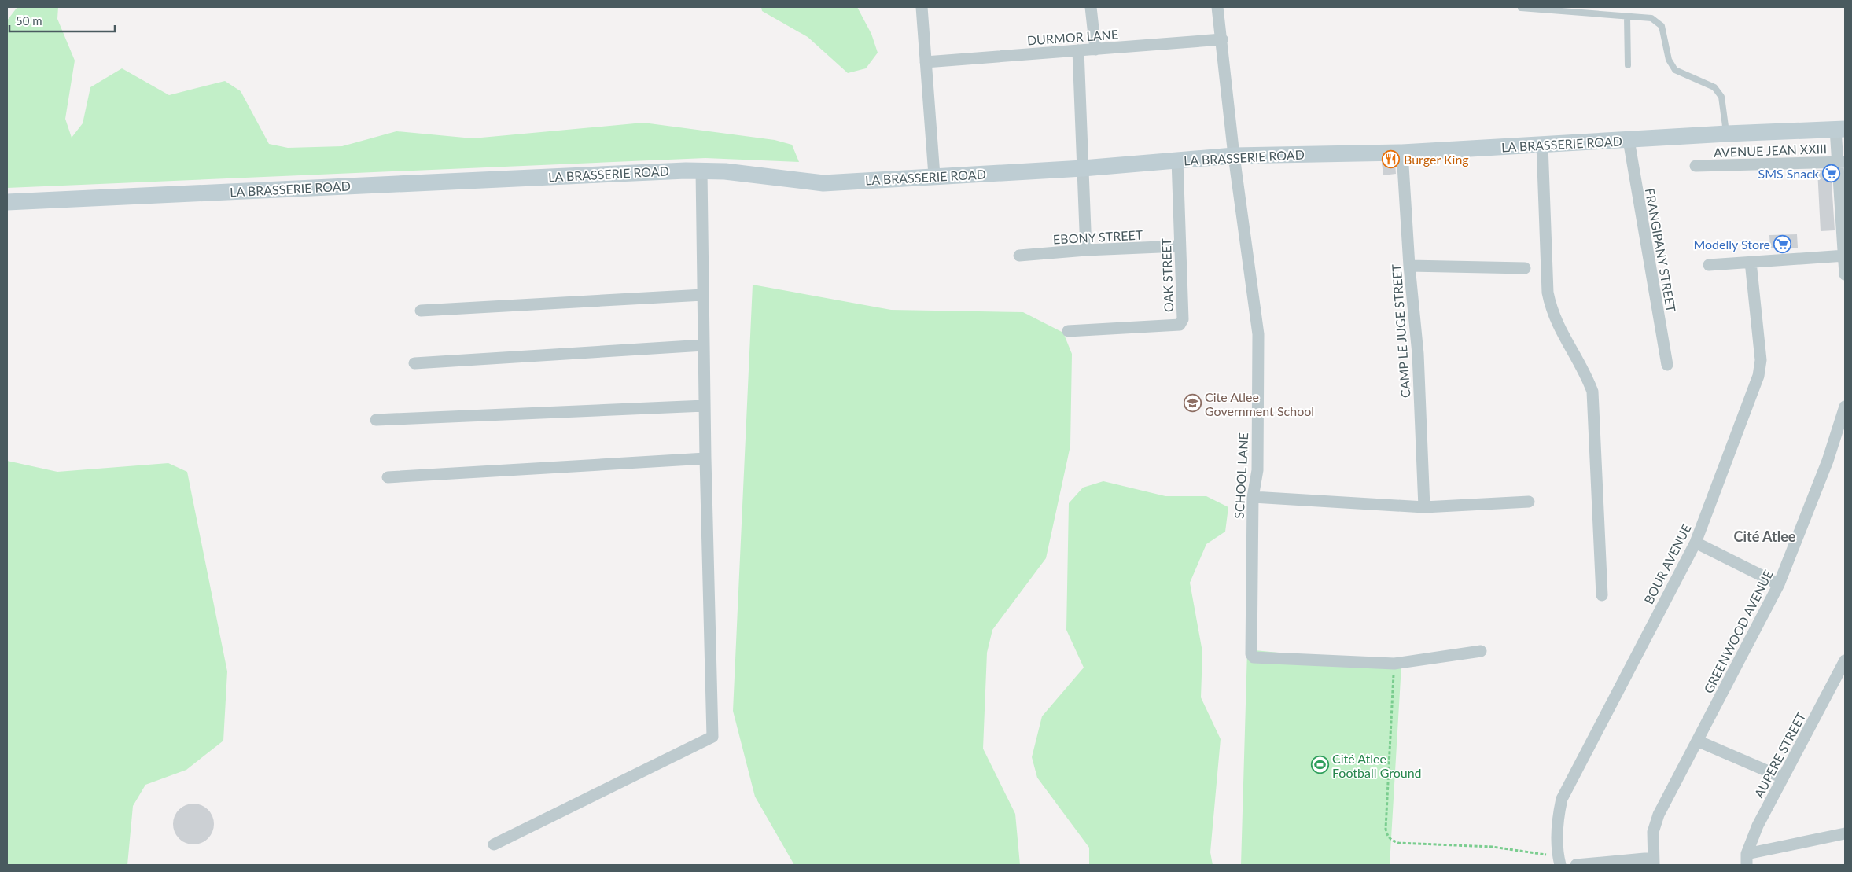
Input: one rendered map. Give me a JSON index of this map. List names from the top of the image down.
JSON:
{
  "streets": {
    "main road": ["LA BRASSERIE ROAD"],
    "street": [
      "DURMOR LANE",
      "AVENUE JEAN XXIII",
      "EBONY STREET",
      "FRANGIPANY STREET",
      "OAK STREET",
      "CAMP LE JUGE STREET",
      "SCHOOL LANE",
      "BOUR AVENUE",
      "GREENWOOD AVENUE",
      "AUPERE STREET"
    ]
  },
  "crossings": [
    ["DURMOR LANE", "SCHOOL LANE"],
    ["LA BRASSERIE ROAD", "FRANGIPANY STREET"],
    ["LA BRASSERIE ROAD", "OAK STREET"],
    ["LA BRASSERIE ROAD", "CAMP LE JUGE STREET"],
    ["LA BRASSERIE ROAD", "SCHOOL LANE"],
    ["EBONY STREET", "OAK STREET"]
  ],
  "districts": ["Cité Atlee"],
  "places": {
    "restaurant": ["Burger King"],
    "supermarket": ["SMS Snack", "Modelly Store"],
    "school or university": ["Cite Atlee Government School"],
    "sports": ["Cité Atlee Football Ground"]
  },
  "scale_bar": "50 m"
}
